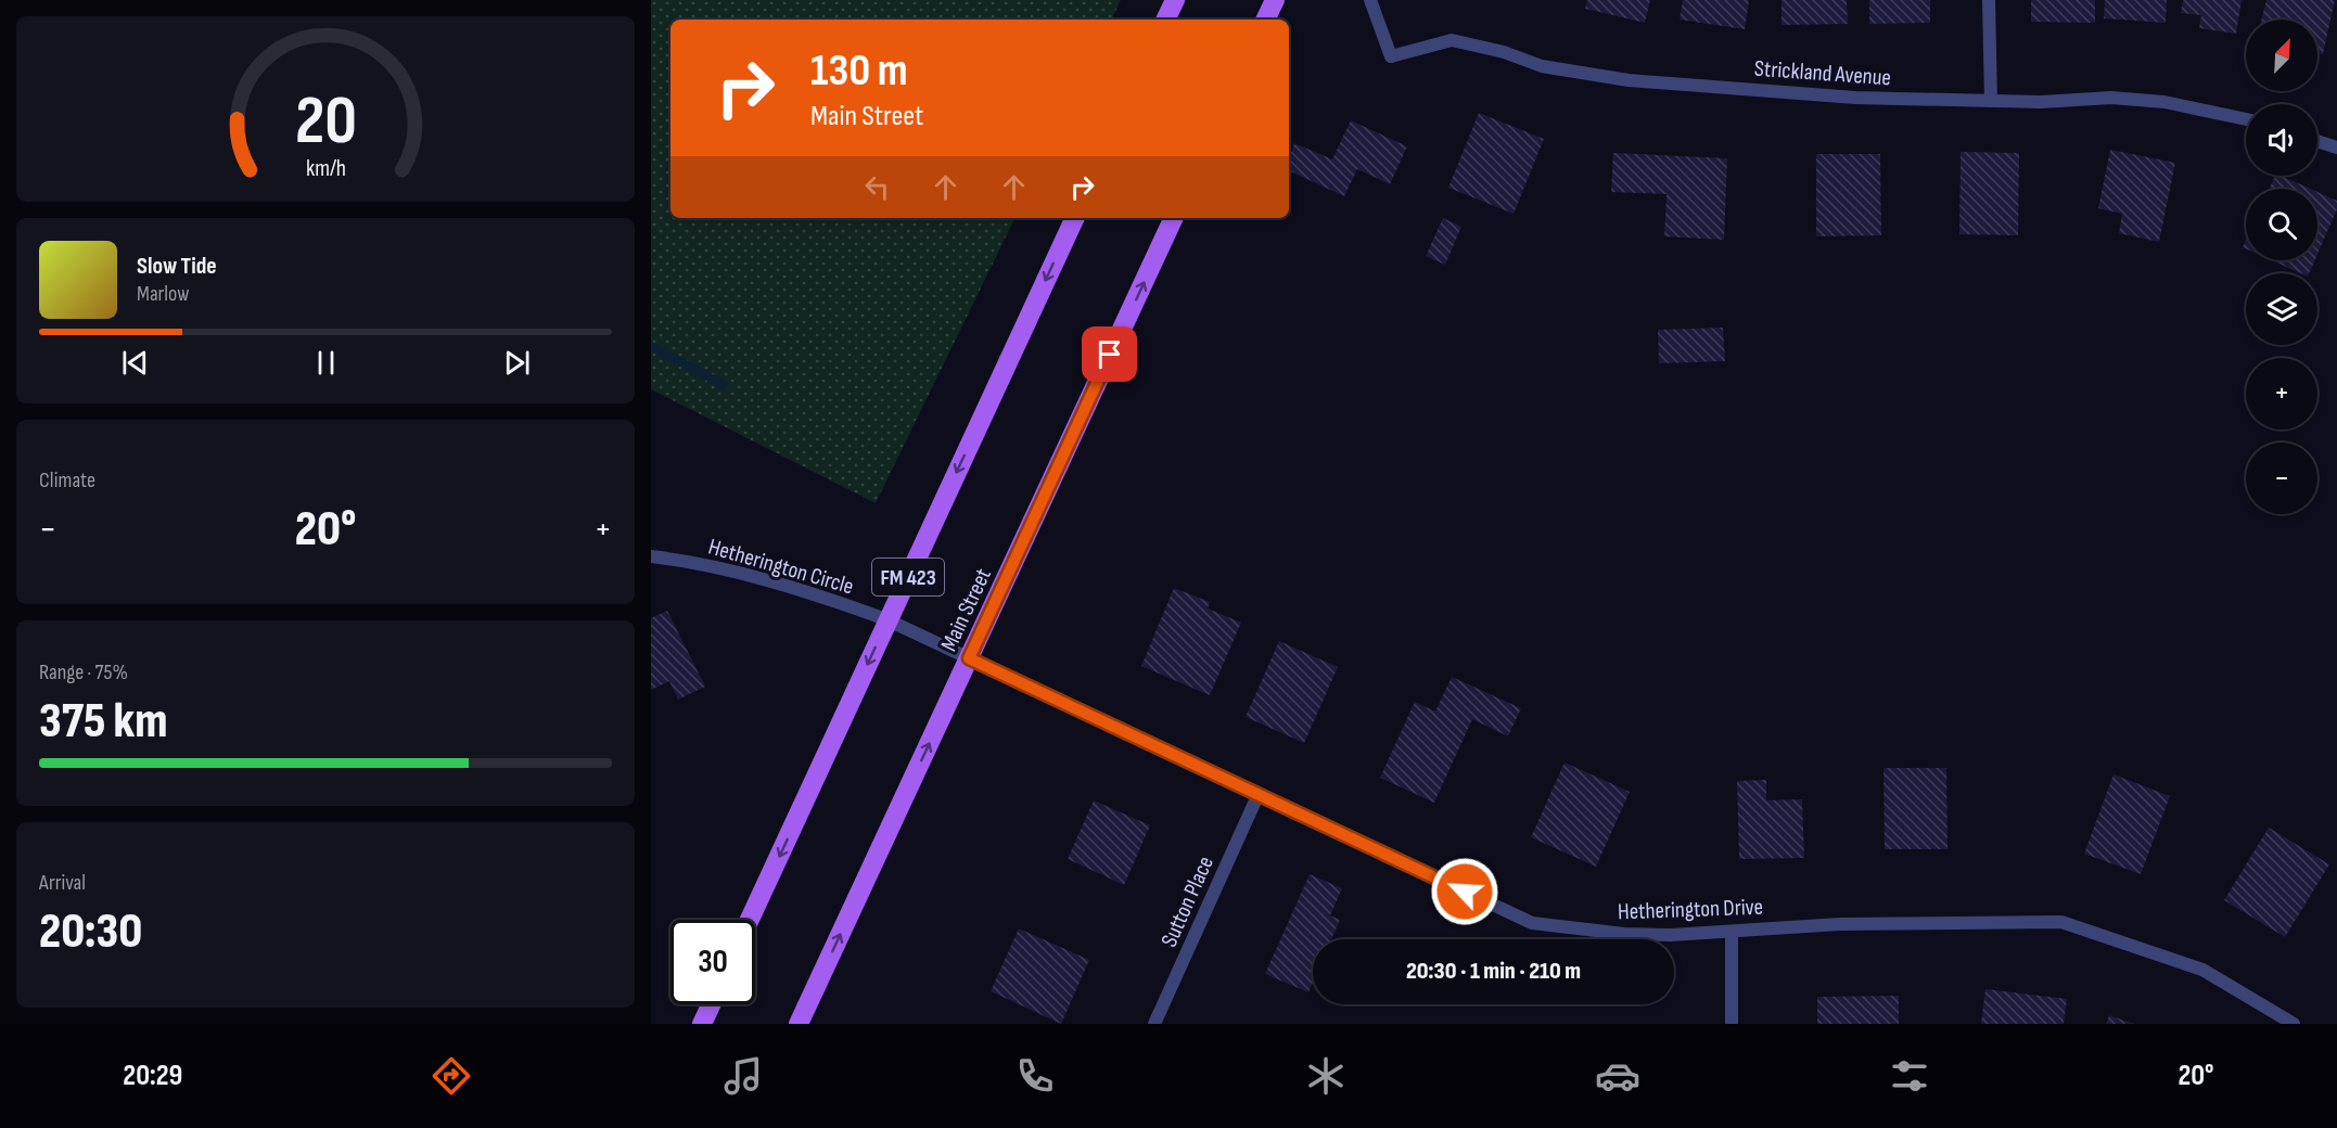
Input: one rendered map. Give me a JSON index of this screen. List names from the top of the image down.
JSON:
{
  "streets": {
    "main road": ["FM 423", "Main Street"],
    "street": [
      "Strickland Avenue",
      "Hetherington Circle",
      "Sutton Place",
      "Hetherington Drive"
    ]
  },
  "crossings": [
    ["Hetherington Circle", "FM 423"],
    ["Hetherington Circle", "Main Street"],
    ["Hetherington Circle", "Hetherington Drive"],
    ["Main Street", "Hetherington Drive"],
    ["Sutton Place", "Hetherington Drive"]
  ],
  "north": "top right",
  "page": {
    "map_buttons": ["+", "−"],
    "turn": ["130 m", "Main Street"],
    "song": ["Slow Tide", "Marlow"],
    "tile": [
      "Climate",
      ["Range · 75%", "375 km"],
      ["Arrival", "20:30"]
    ],
    "heat": ["−", "20°", "+"],
    "limit": "30",
    "trip": "20:30 · 1 min · 210 m",
    "tabs": ["20:29", "20°"],
    "gauge": ["20", "km/h"]
  }
}
